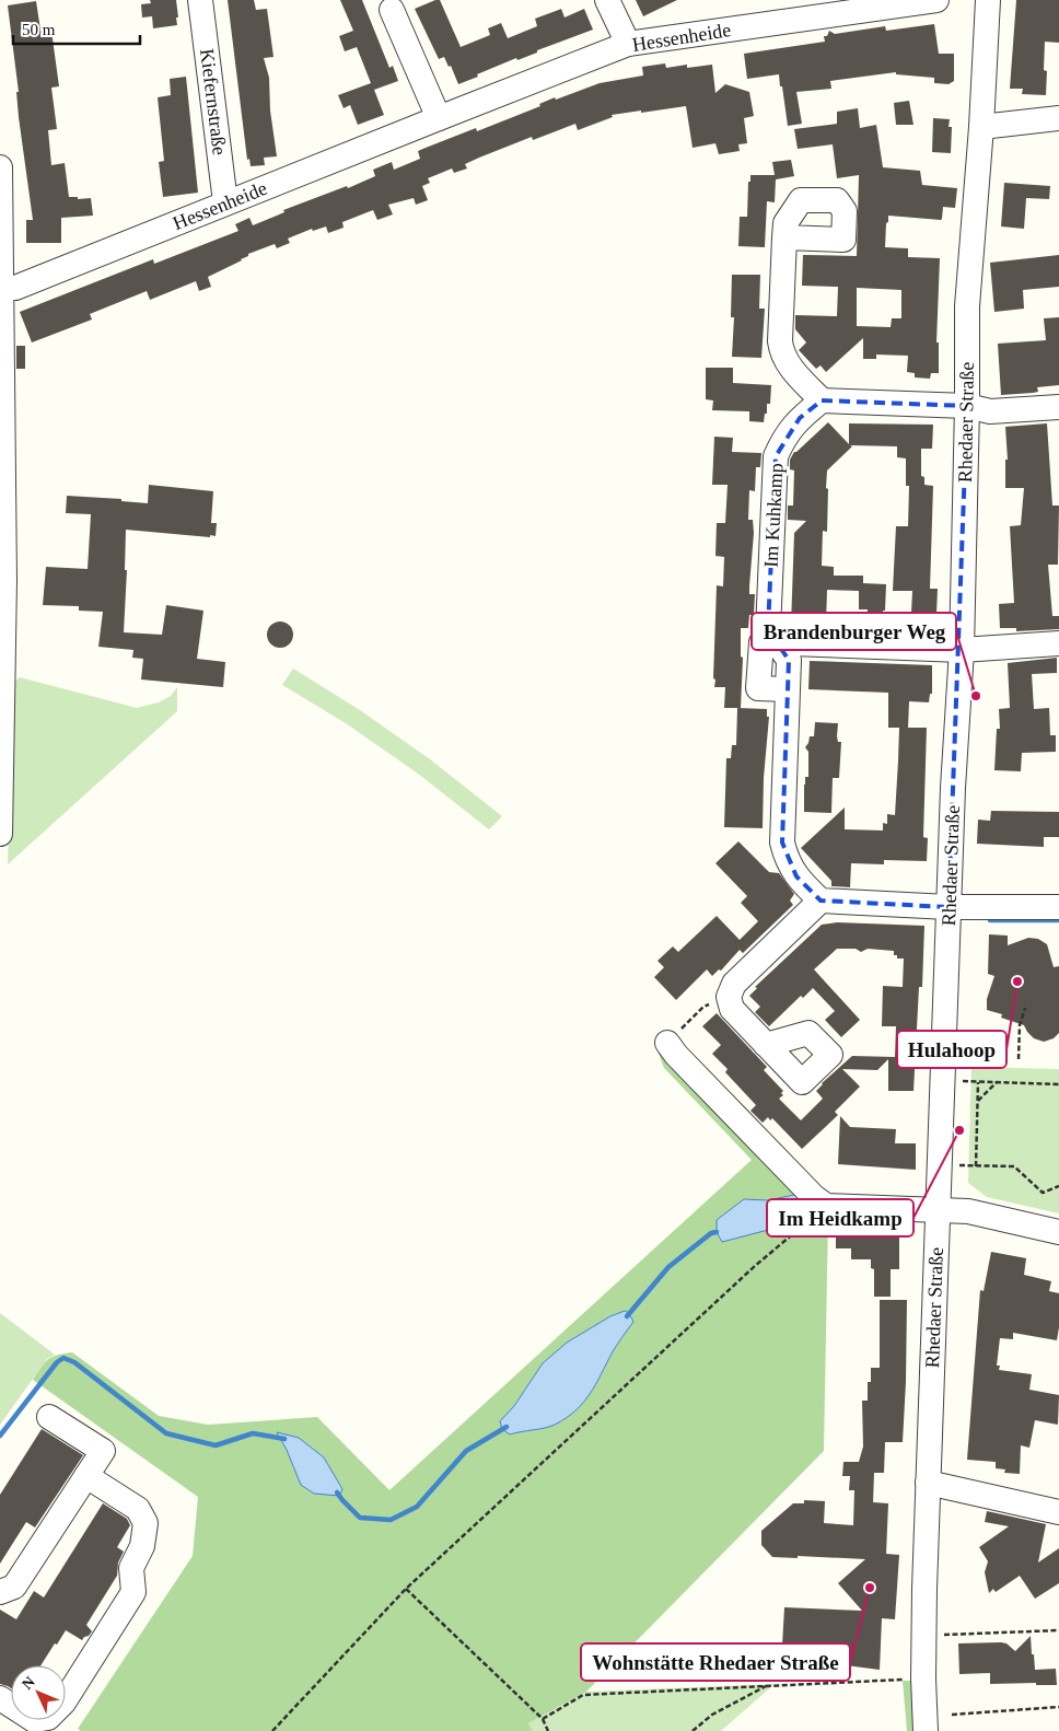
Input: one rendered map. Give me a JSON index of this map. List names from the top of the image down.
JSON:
{
  "streets": {
    "street": [
      "Hessenheide",
      "Kiefernstraße",
      "Rhedaer Straße",
      "Im Kuhkamp"
    ]
  },
  "crossings": [
    ["Hessenheide", "Kiefernstraße"]
  ],
  "places": [
    "Brandenburger Weg",
    "Hulahoop",
    "Im Heidkamp",
    "Wohnstätte Rhedaer Straße"
  ],
  "scale_bar": "50 m",
  "north": "top left"
}
